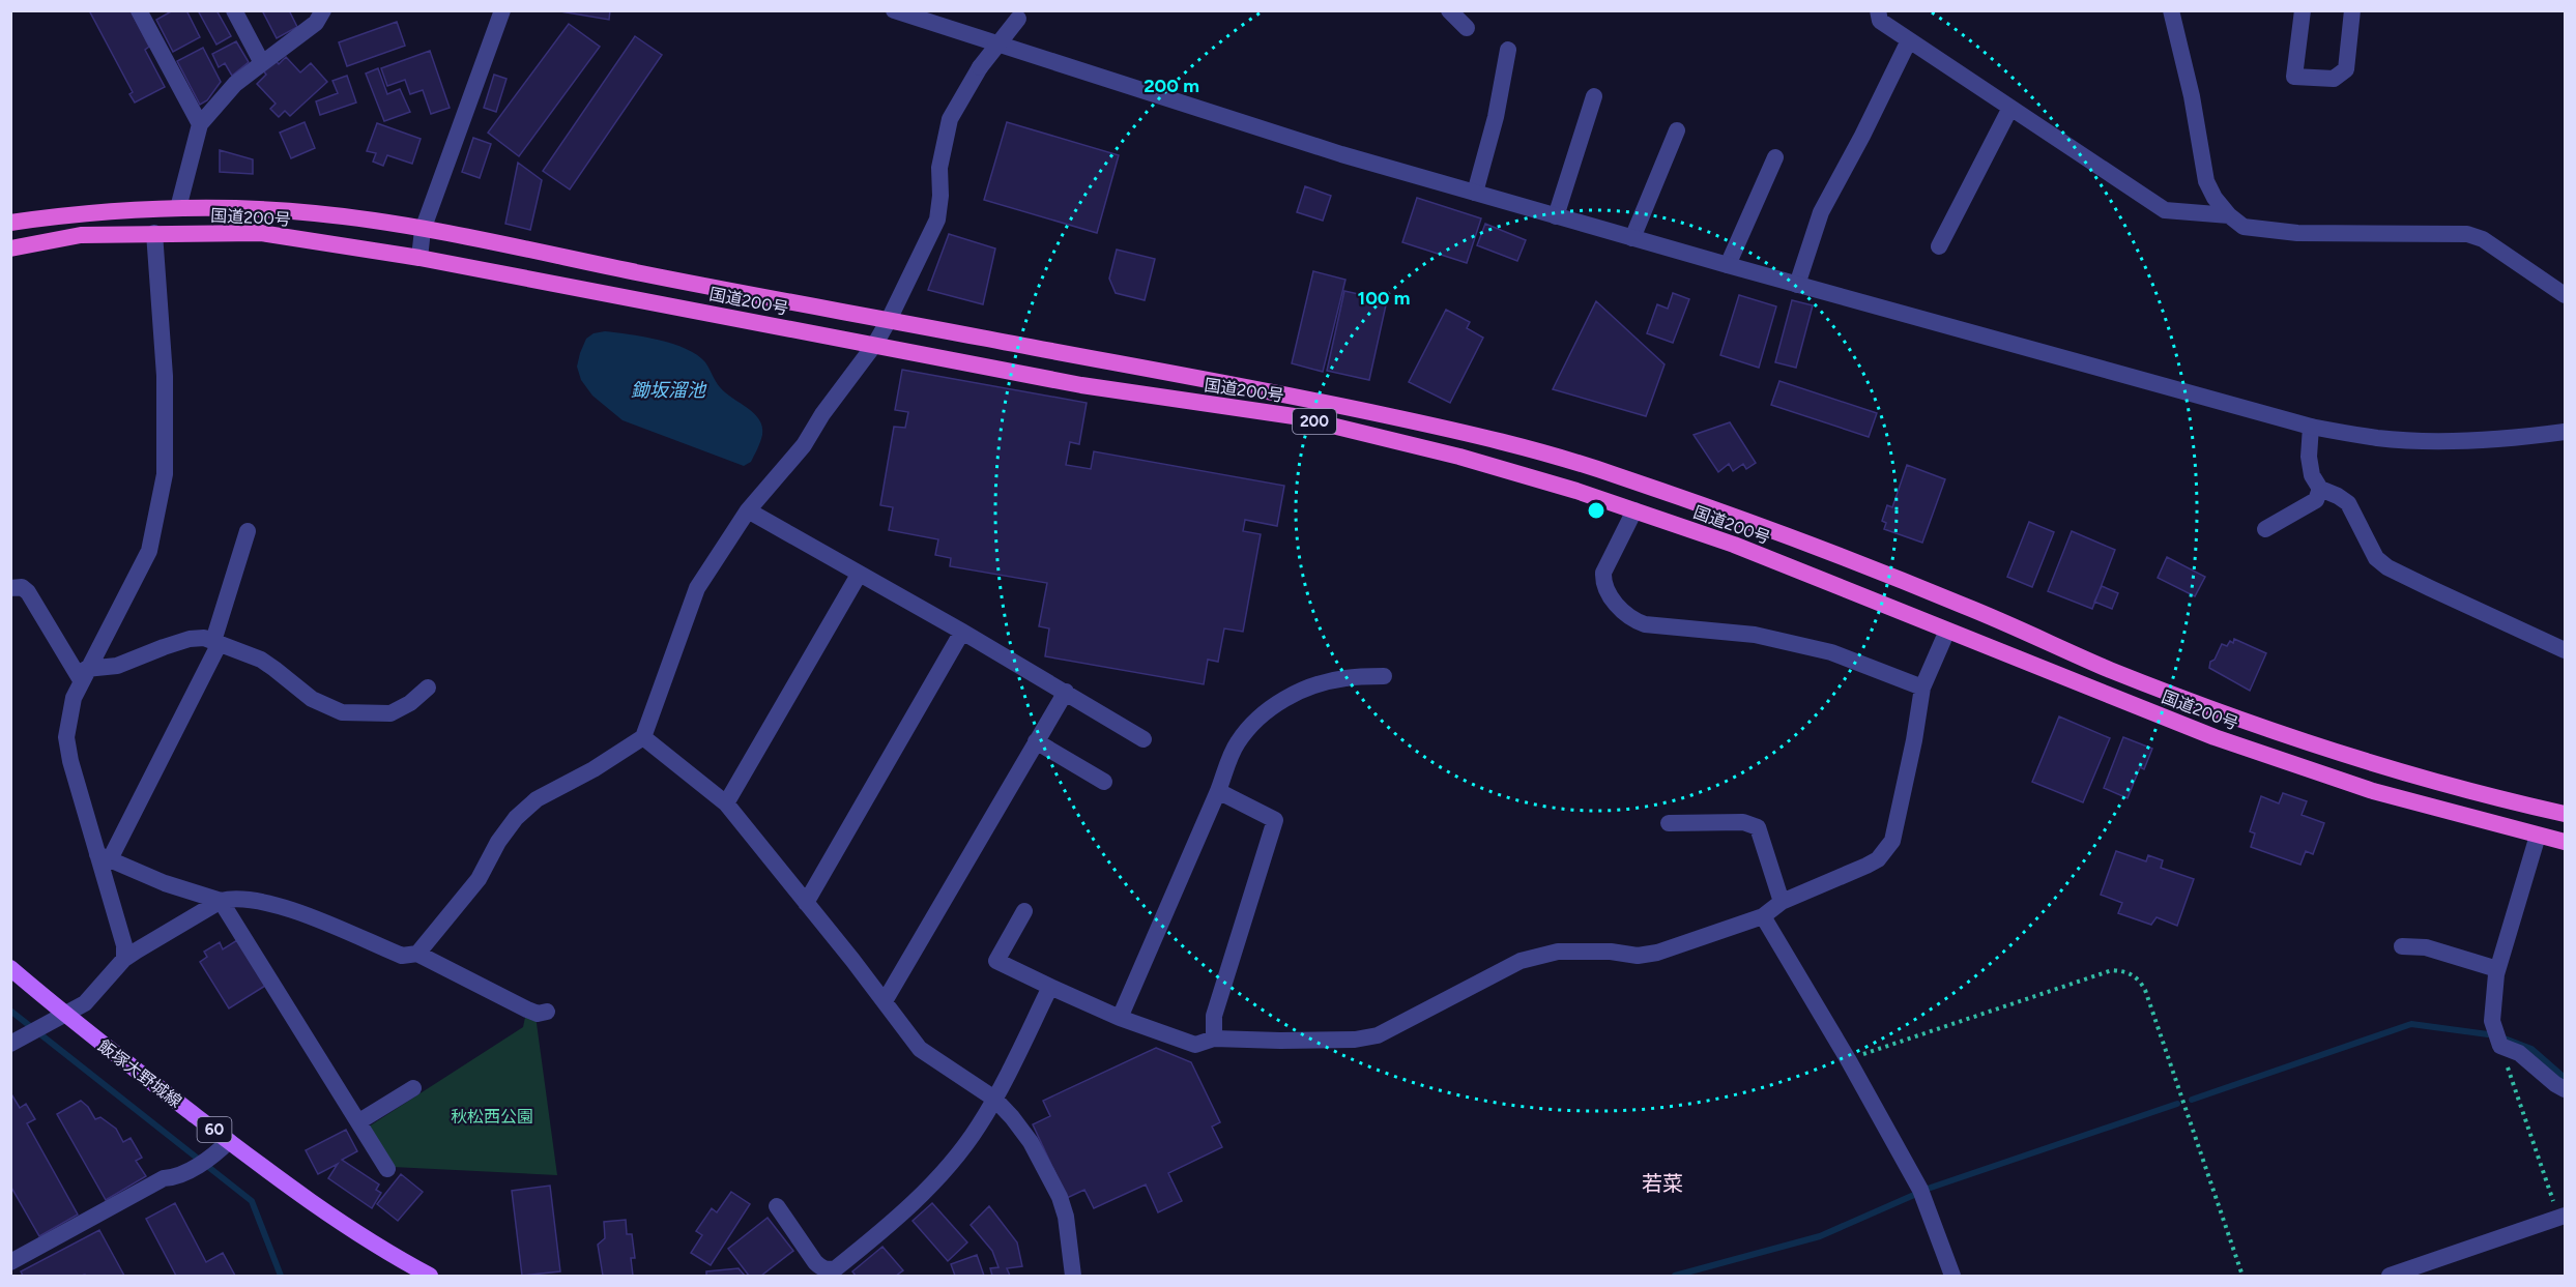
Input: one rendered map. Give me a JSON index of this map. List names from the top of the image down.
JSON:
{
  "streets": {
    "highway": ["国道200号", "200"],
    "main road": ["飯塚大野城線", "60"]
  },
  "districts": ["若菜"],
  "water": ["鋤坂溜池"],
  "parks": ["秋松西公園"],
  "rings": ["200 m", "100 m"]
}
